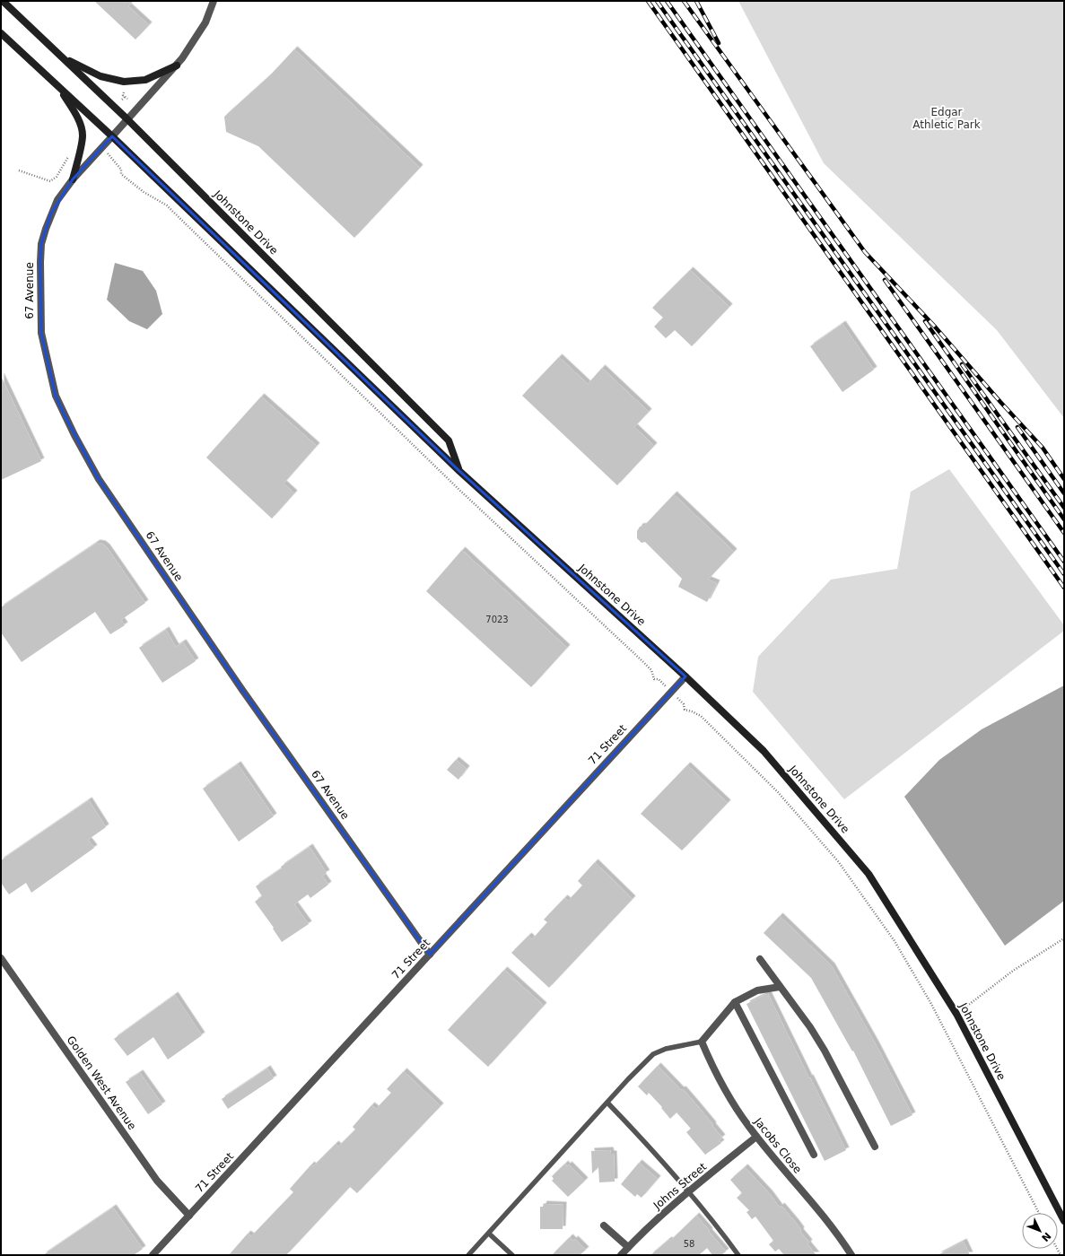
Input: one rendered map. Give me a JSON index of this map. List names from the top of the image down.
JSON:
{
  "streets": {
    "main road": ["Johnstone Drive"],
    "street": [
      "67 Avenue",
      "71 Street",
      "Golden West Avenue",
      "Jacobs Close",
      "Johns Street"
    ]
  },
  "crossings": [
    ["Johnstone Drive", "67 Avenue"],
    ["Johnstone Drive", "71 Street"],
    ["67 Avenue", "71 Street"],
    ["71 Street", "Golden West Avenue"],
    ["Jacobs Close", "Johns Street"]
  ],
  "parks": ["Edgar Athletic Park"],
  "house_numbers": ["7023", "58"],
  "north": "bottom right"
}
